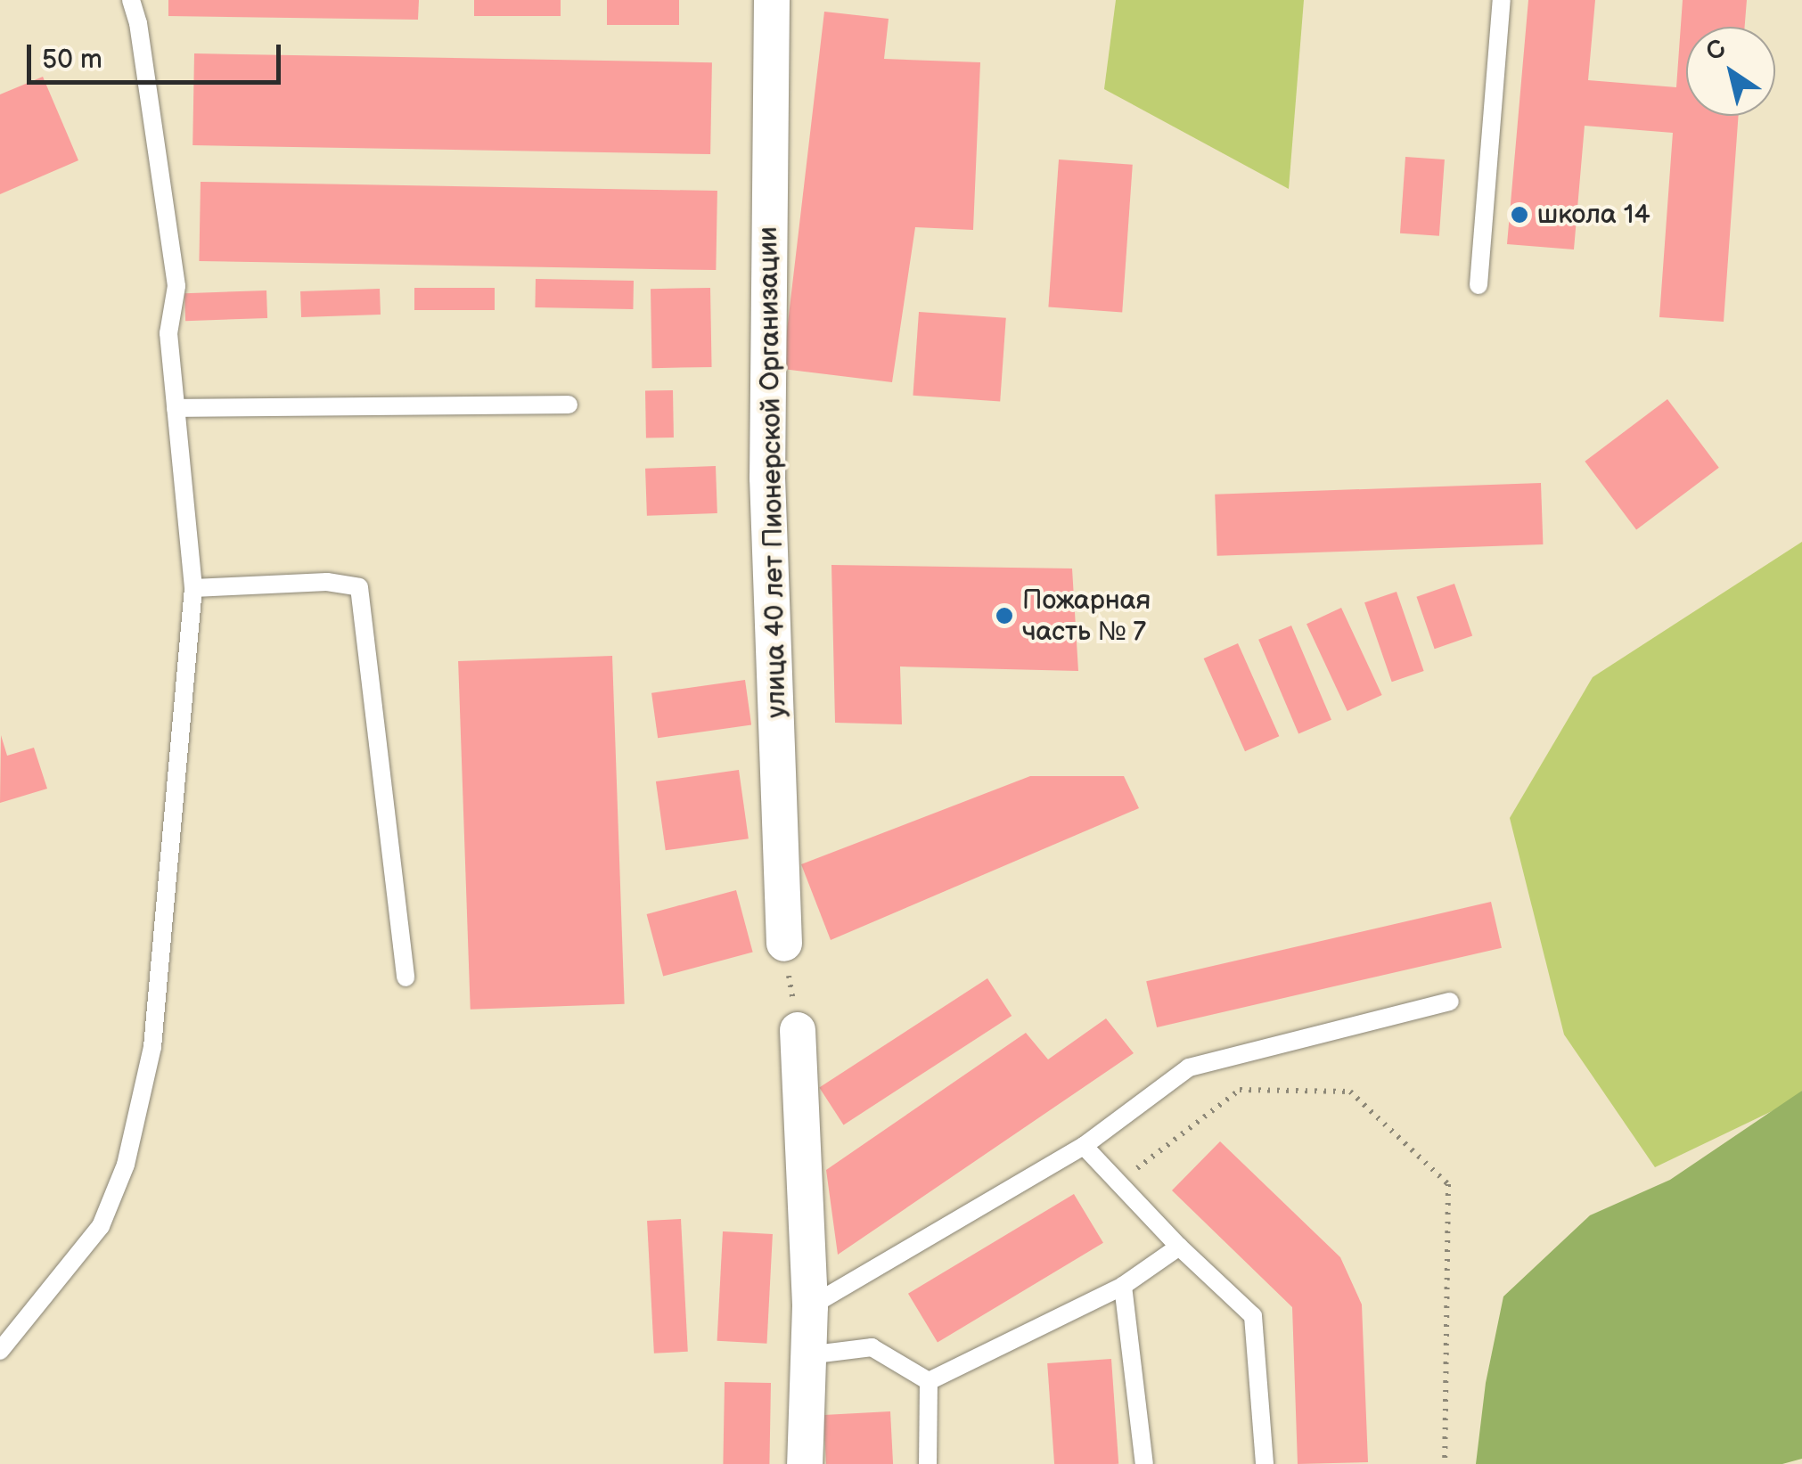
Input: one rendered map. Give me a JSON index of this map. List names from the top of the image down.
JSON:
{
  "streets": {
    "street": ["улица 40 лет Пионерской Организации"]
  },
  "places": ["школа 14", "Пожарная часть № 7"],
  "scale_bar": "50 m",
  "north": "top left"
}
